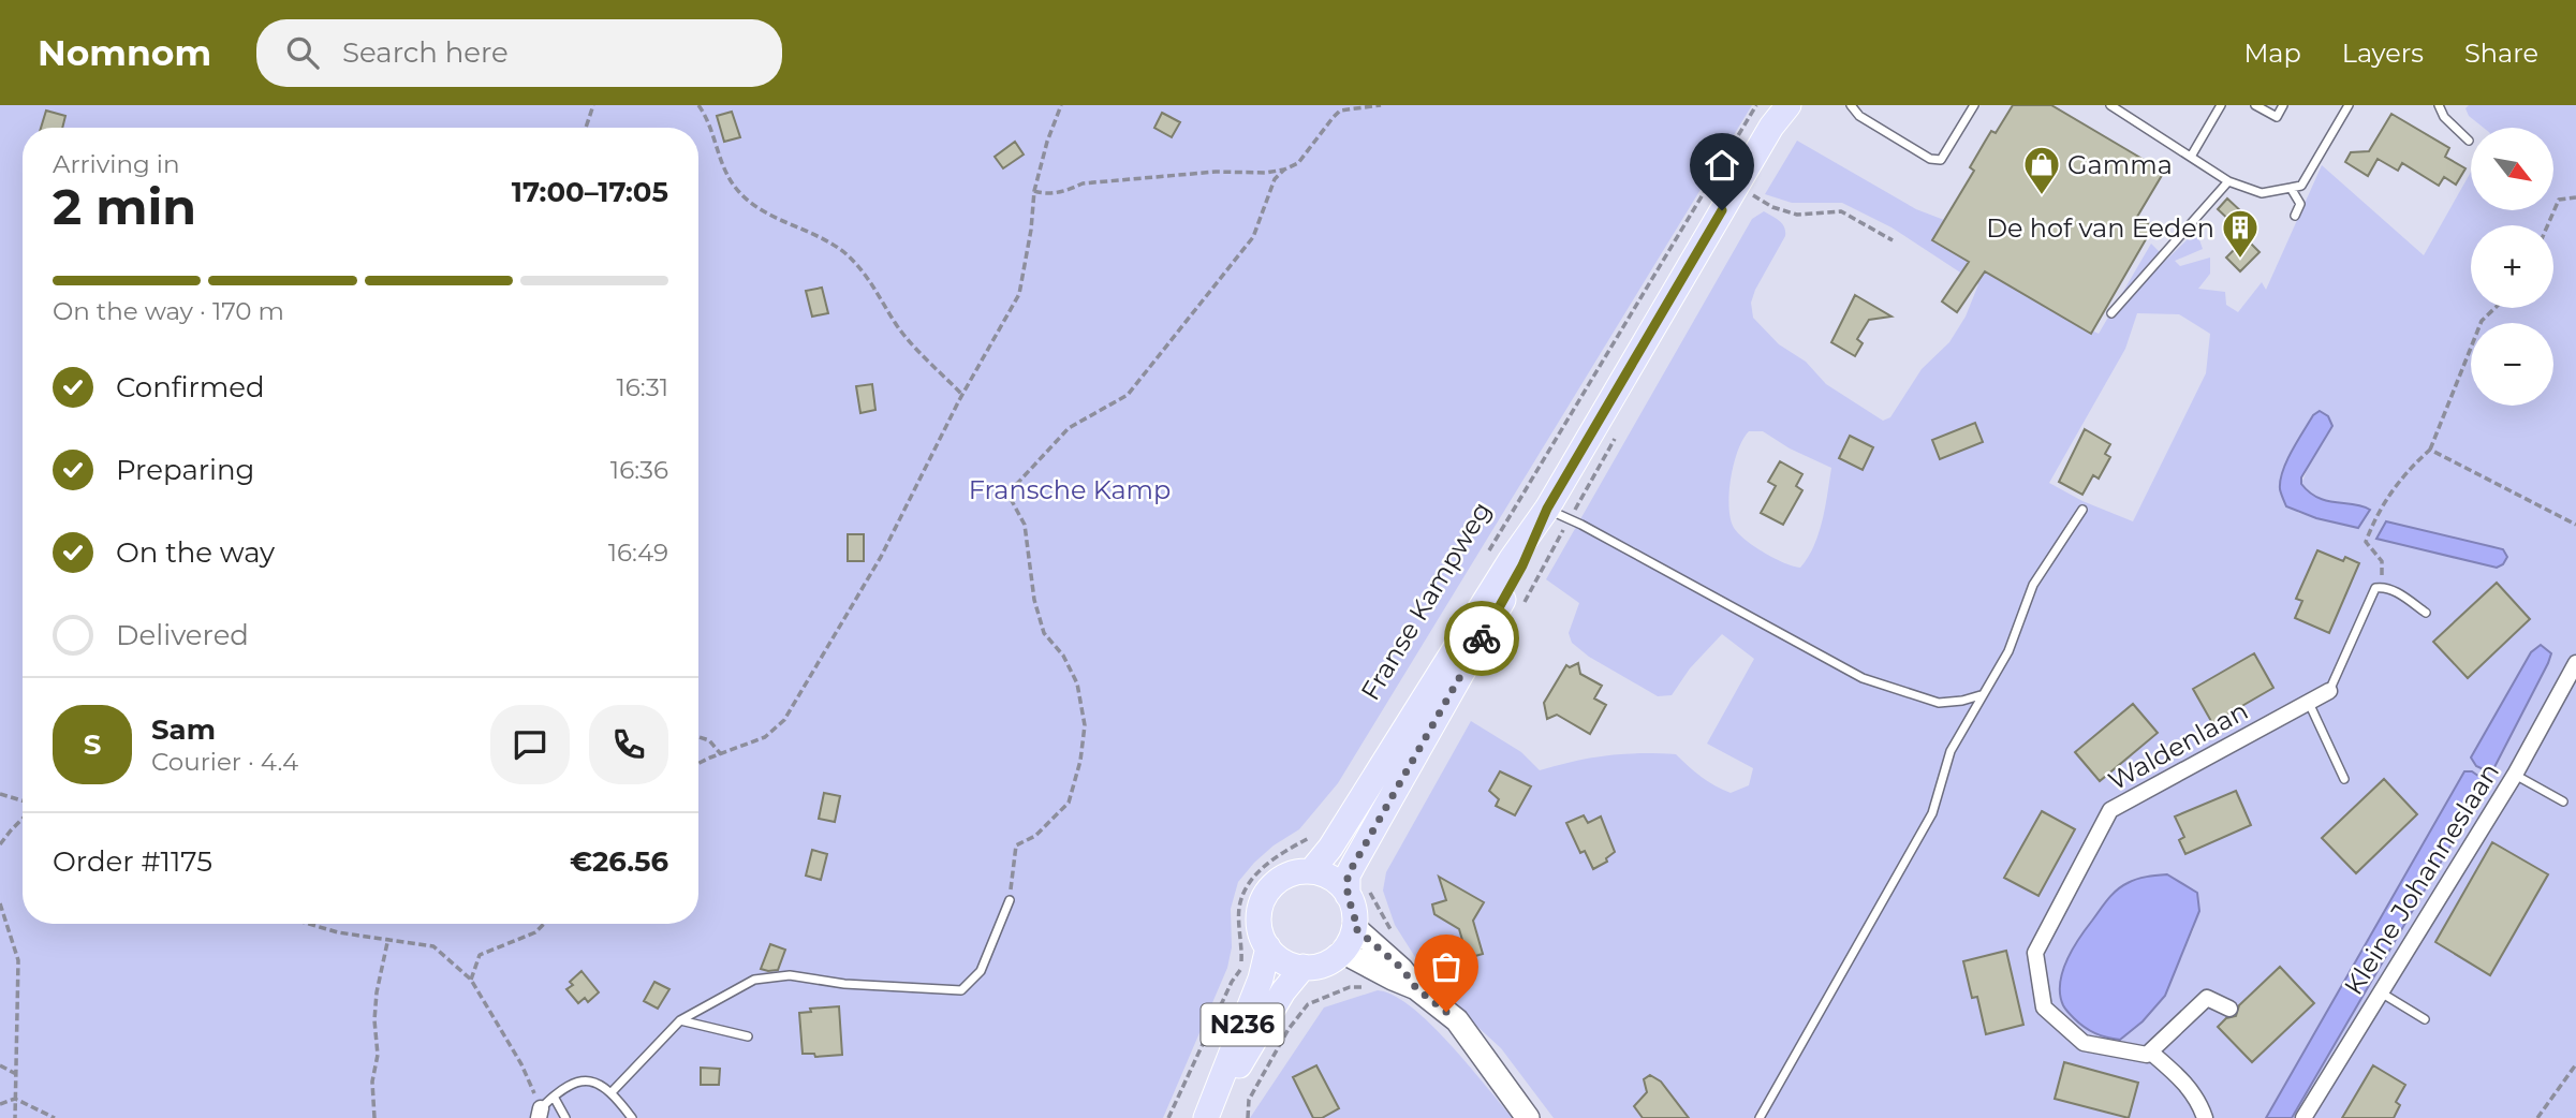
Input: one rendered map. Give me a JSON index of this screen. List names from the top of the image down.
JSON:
{
  "streets": {
    "main road": ["Franse Kampweg", "N236"],
    "street": ["Waldenlaan", "Kleine Johanneslaan"]
  },
  "crossings": [
    ["Franse Kampweg", "N236"]
  ],
  "parks": ["Fransche Kamp"],
  "places": {
    "shop": ["Gamma"],
    "building": ["De hof van Eeden"]
  },
  "north": "bottom right",
  "page": {
    "header": "Nomnom",
    "search": "Search here",
    "nav": ["Map", "Layers", "Share"],
    "map_buttons": ["+", "−"],
    "heading": ["2 min", "Arriving in", "17:00–17:05"],
    "panel": [
      "Sam",
      "Courier · 4.4",
      "Order #1175",
      "€26.56"
    ],
    "bar": "On the way · 170 m",
    "list": [
      ["Confirmed", "16:31"],
      ["Preparing", "16:36"],
      ["On the way", "16:49"],
      "Delivered"
    ],
    "round": "S"
  }
}
